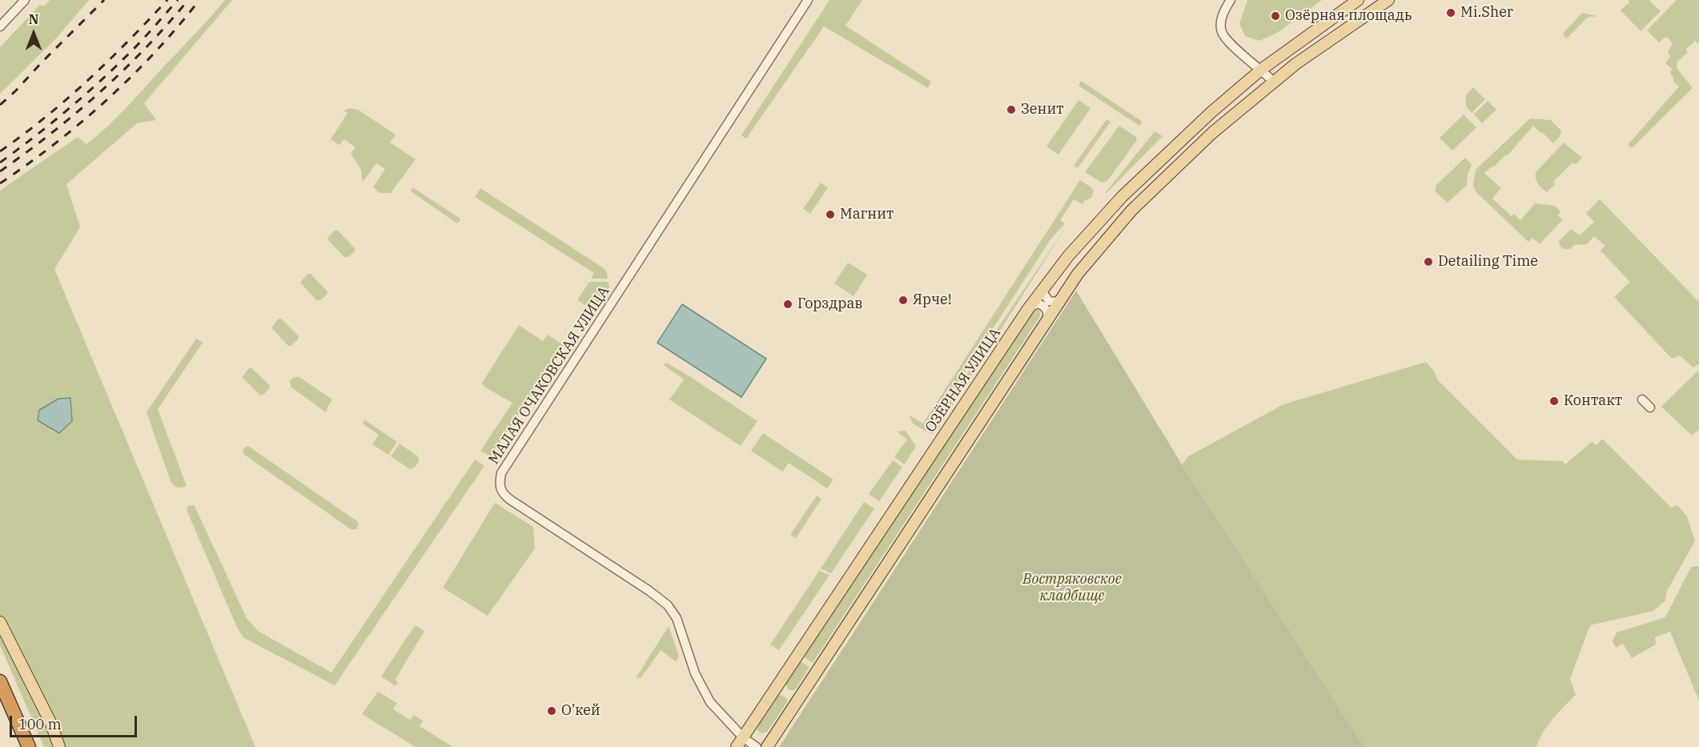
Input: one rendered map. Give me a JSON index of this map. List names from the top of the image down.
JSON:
{
  "streets": {
    "main road": ["ОЗЁРНАЯ УЛИЦА"],
    "street": ["МАЛАЯ ОЧАКОВСКАЯ УЛИЦА"]
  },
  "crossings": [
    ["МАЛАЯ ОЧАКОВСКАЯ УЛИЦА", "ОЗЁРНАЯ УЛИЦА"]
  ],
  "parks": ["Востряковское кладбище"],
  "places": [
    "Mi.Sher",
    "Озёрная площадь",
    "Зенит",
    "Магнит",
    "Detailing Time",
    "Ярче!",
    "Горздрав",
    "Контакт",
    "О’кей"
  ],
  "scale_bar": "100 m",
  "north": "top"
}
